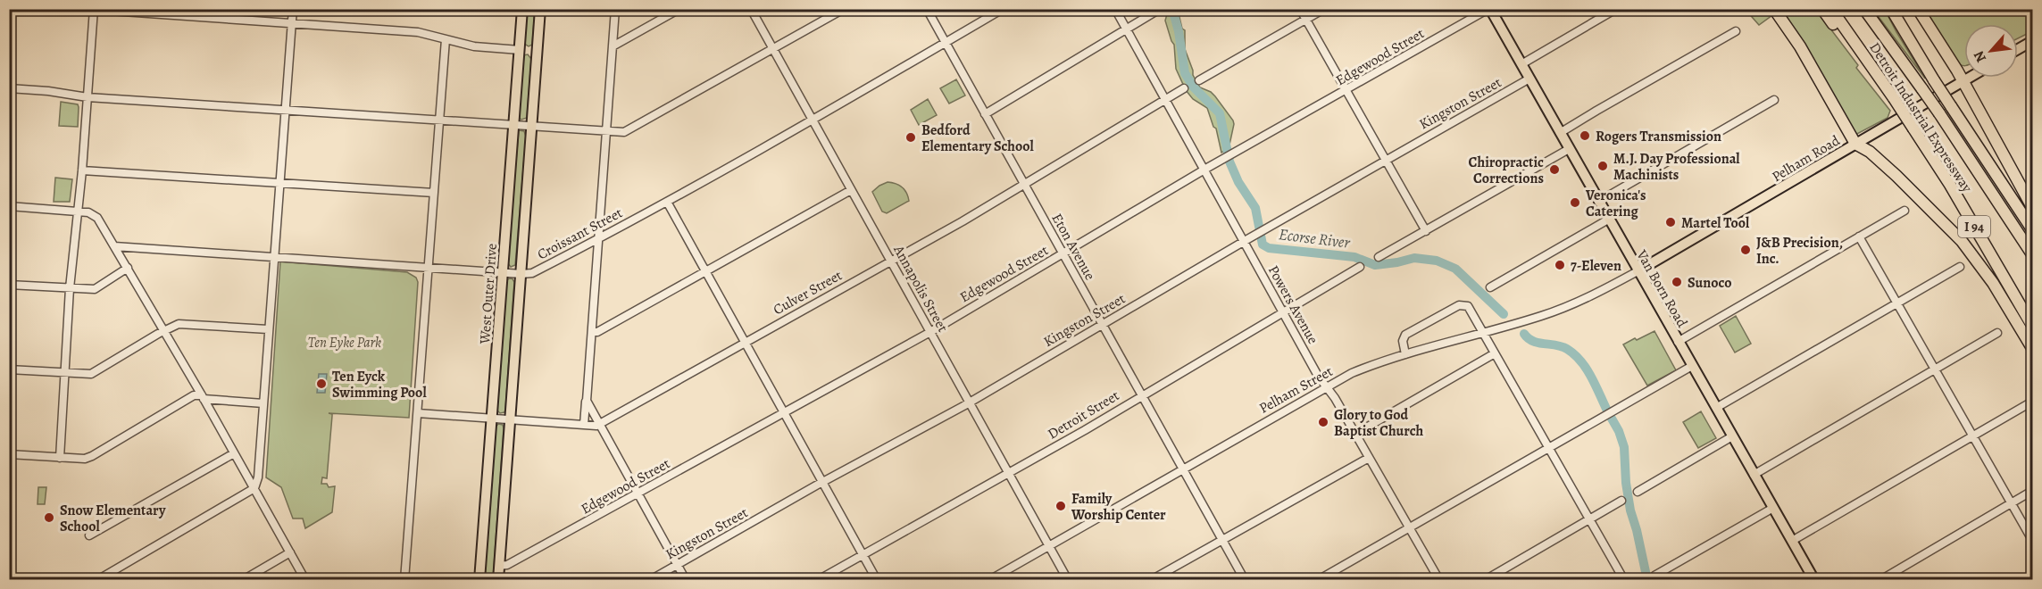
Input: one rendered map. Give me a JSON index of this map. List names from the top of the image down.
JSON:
{
  "streets": {
    "highway": ["Detroit Industrial Expressway", "I 94"],
    "main road": ["Pelham Road", "Van Born Road", "West Outer Drive"],
    "street": [
      "Edgewood Street",
      "Kingston Street",
      "Croissant Street",
      "Eton Avenue",
      "Annapolis Street",
      "Culver Street",
      "Powers Avenue",
      "Pelham Street",
      "Detroit Street"
    ]
  },
  "crossings": [
    ["Edgewood Street", "Eton Avenue"],
    ["Edgewood Street", "Annapolis Street"],
    ["Edgewood Street", "Van Born Road"],
    ["Edgewood Street", "Powers Avenue"],
    ["Kingston Street", "Eton Avenue"],
    ["Kingston Street", "Annapolis Street"],
    ["Kingston Street", "Van Born Road"],
    ["Kingston Street", "Powers Avenue"],
    ["Pelham Road", "Van Born Road"],
    ["Pelham Road", "Pelham Street"],
    ["Croissant Street", "Eton Avenue"],
    ["Croissant Street", "Annapolis Street"],
    ["Croissant Street", "West Outer Drive"],
    ["Eton Avenue", "Culver Street"],
    ["Eton Avenue", "Pelham Street"],
    ["Eton Avenue", "Detroit Street"],
    ["Annapolis Street", "Culver Street"],
    ["Annapolis Street", "Pelham Street"],
    ["Annapolis Street", "Detroit Street"],
    ["Van Born Road", "Pelham Street"],
    ["Culver Street", "West Outer Drive"],
    ["Culver Street", "Powers Avenue"],
    ["Powers Avenue", "Pelham Street"],
    ["Powers Avenue", "Detroit Street"]
  ],
  "water": ["Ecorse River"],
  "parks": ["Ten Eyke Park"],
  "places": [
    "Rogers Transmission",
    "Bedford Elementary School",
    "M.J. Day Professional Machinists",
    "Chiropractic Corrections",
    "Veronica's Catering",
    "Martel Tool",
    "J&B Precision, Inc.",
    "7-Eleven",
    "Sunoco",
    "Ten Eyck Swimming Pool",
    "Glory to God Baptist Church",
    "Family Worship Center",
    "Snow Elementary School"
  ],
  "north": "bottom left"
}
